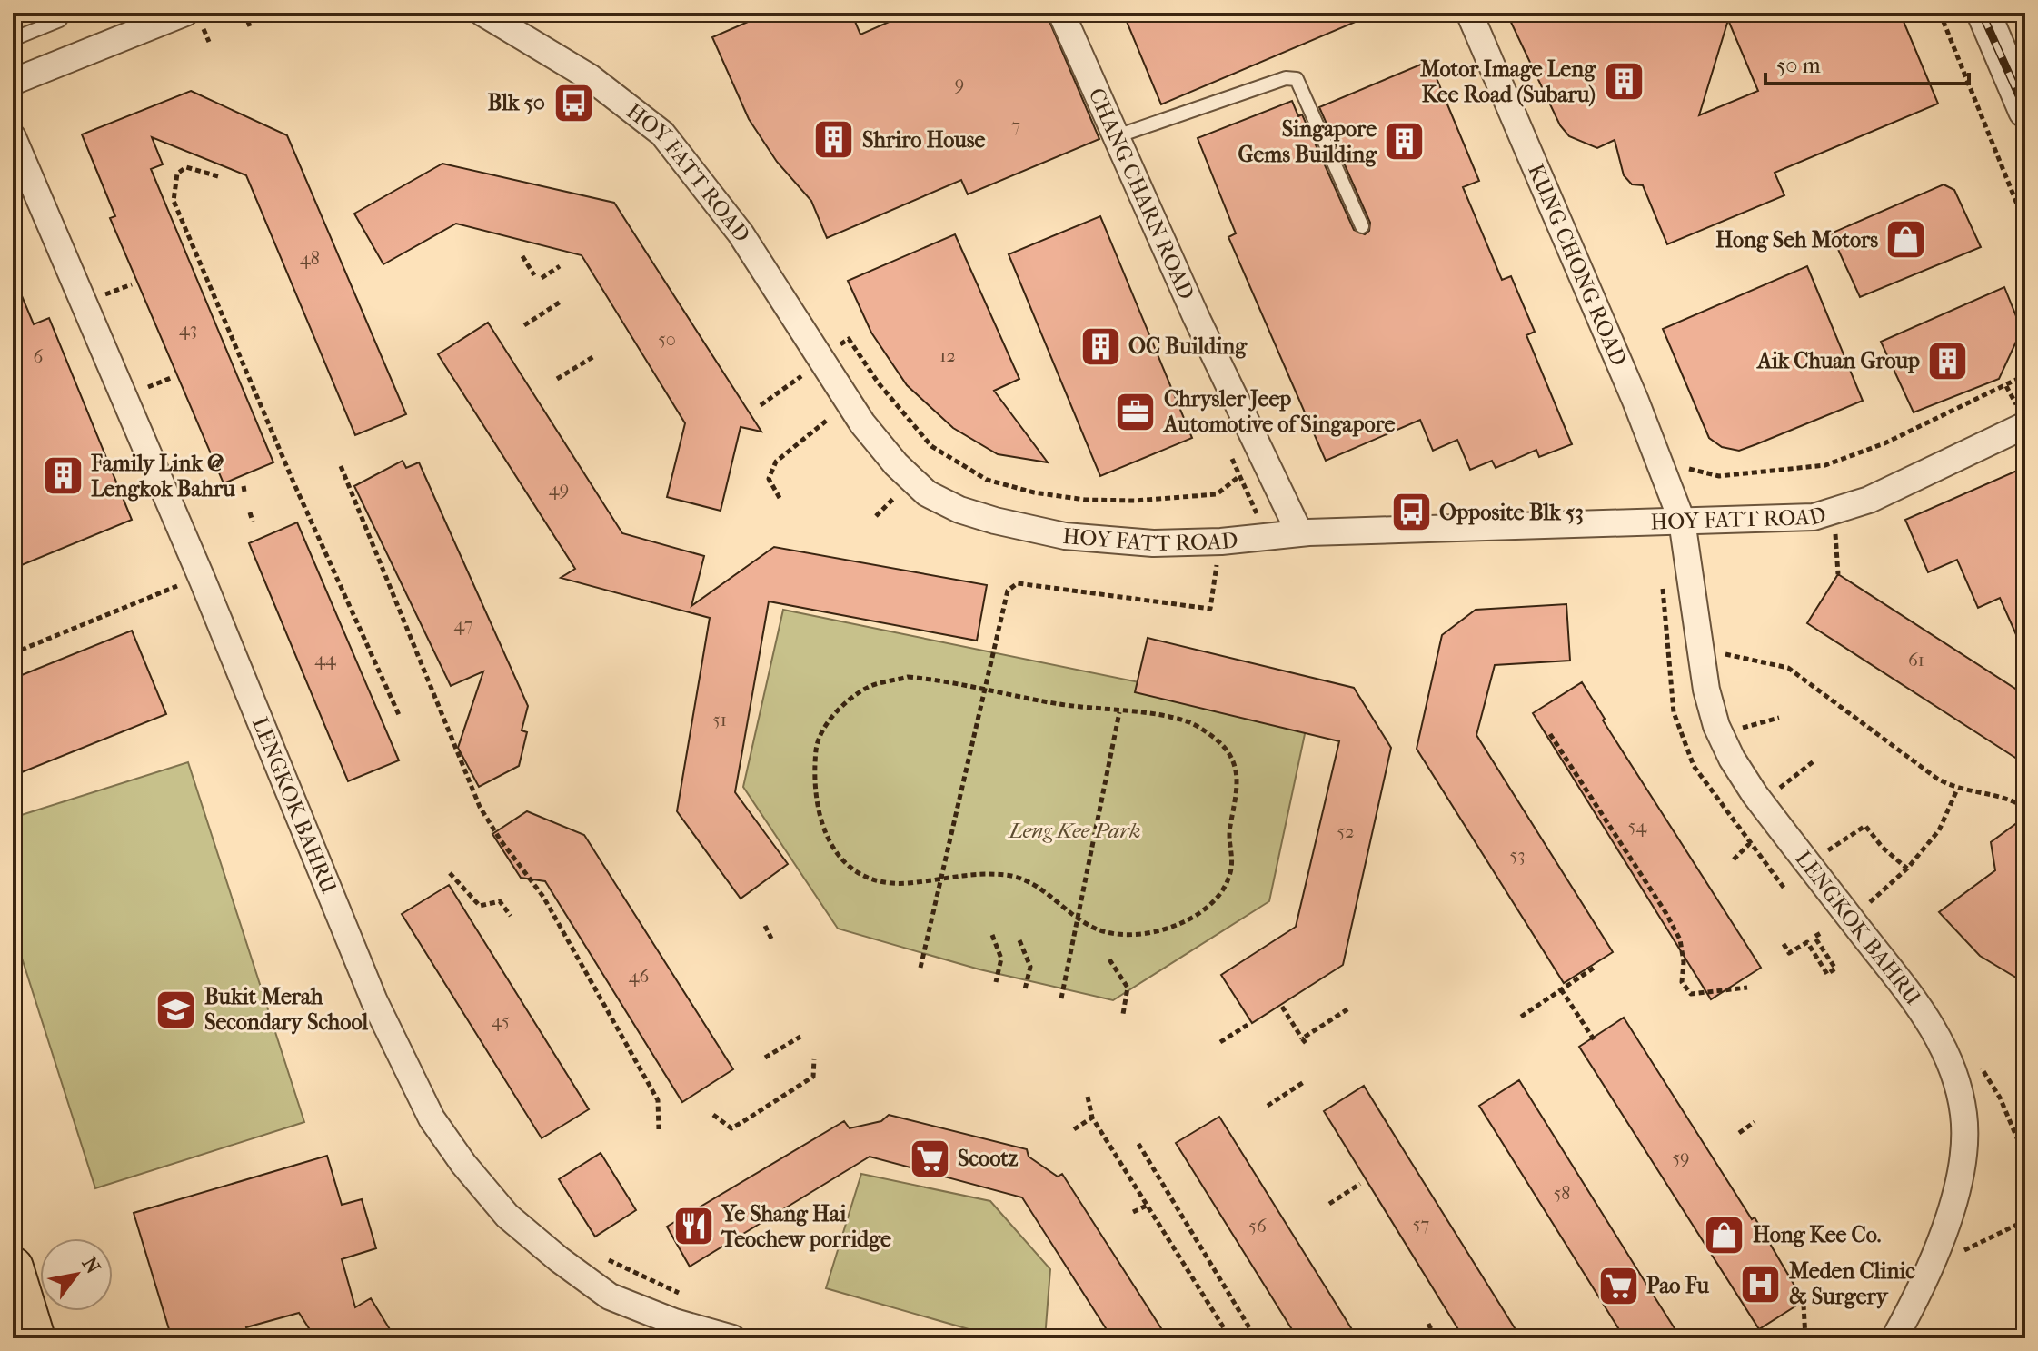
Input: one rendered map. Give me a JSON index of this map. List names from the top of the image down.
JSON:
{
  "streets": {
    "street": [
      "HOY FATT ROAD",
      "CHANG CHARN ROAD",
      "KUNG CHONG ROAD",
      "LENGKOK BAHRU"
    ]
  },
  "crossings": [
    ["HOY FATT ROAD", "CHANG CHARN ROAD"],
    ["HOY FATT ROAD", "KUNG CHONG ROAD"],
    ["HOY FATT ROAD", "LENGKOK BAHRU"],
    ["KUNG CHONG ROAD", "LENGKOK BAHRU"]
  ],
  "parks": ["Leng Kee Park"],
  "places": {
    "building": [
      "Motor Image Leng Kee Road (Subaru)",
      "Shriro House",
      "Singapore Gems Building",
      "OC Building",
      "Aik Chuan Group",
      "Family Link @ Lengkok Bahru"
    ],
    "bus stop": ["Blk 50", "Opposite Blk 53"],
    "shop": ["Hong Seh Motors", "Hong Kee Co."],
    "office": ["Chrysler Jeep Automotive of Singapore"],
    "school or university": ["Bukit Merah Secondary School"],
    "supermarket": ["Scootz", "Pao Fu"],
    "restaurant": ["Ye Shang Hai Teochew porridge"],
    "hospital": ["Meden Clinic & Surgery"]
  },
  "house_numbers": [
    "9",
    "7",
    "48",
    "43",
    "50",
    "12",
    "6",
    "49",
    "47",
    "44",
    "61",
    "51",
    "54",
    "52",
    "53",
    "46",
    "45",
    "59",
    "58",
    "57",
    "56"
  ],
  "scale_bar": "50 m",
  "north": "top right"
}
